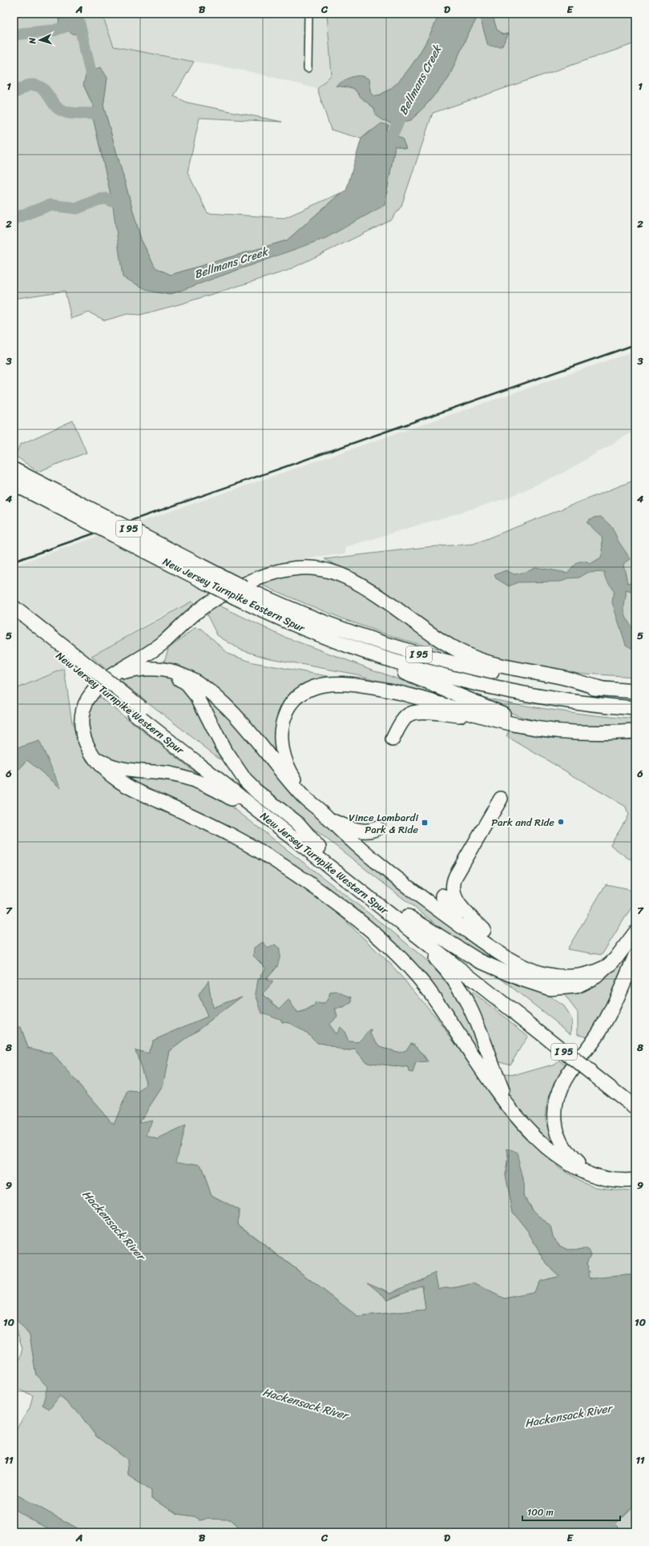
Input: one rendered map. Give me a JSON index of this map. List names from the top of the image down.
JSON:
{
  "streets": {
    "highway": ["I 95", "New Jersey Turnpike Eastern Spur", "New Jersey Turnpike Western Spur"]
  },
  "water": ["Bellmans Creek", "Hackensack River"],
  "places": {
    "other": ["Park and Ride"],
    "transit": ["Vince Lombardi Park & Ride"]
  },
  "scale_bar": "100 m",
  "north": "left",
  "grid": {
    "columns": [
      "A",
      "B",
      "C",
      "D",
      "E"
    ],
    "rows": [
      "1",
      "2",
      "3",
      "4",
      "5",
      "6",
      "7",
      "8",
      "9",
      "10",
      "11"
    ]
  }
}
